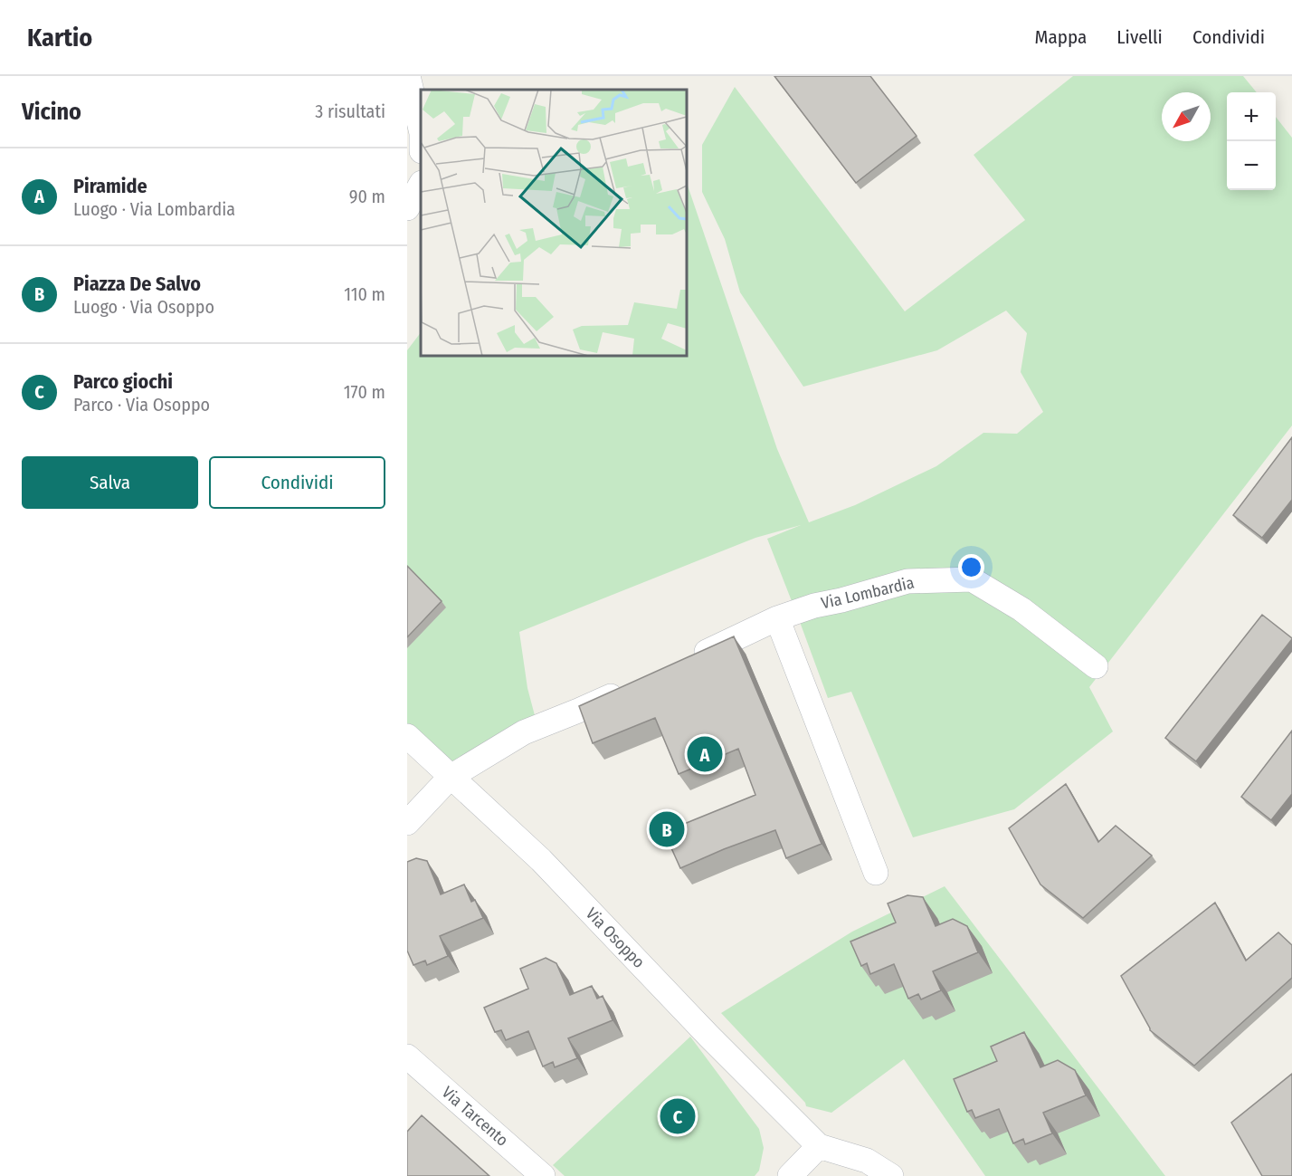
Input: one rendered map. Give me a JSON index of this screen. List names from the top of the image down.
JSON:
{
  "streets": {
    "street": ["Via Lombardia", "Via Osoppo", "Via Tarcento"]
  },
  "north": "bottom left",
  "page": {
    "header": "Kartio",
    "nav": ["Mappa", "Livelli", "Condividi"],
    "heading": ["Vicino", "3 risultati"],
    "map_buttons": ["+", "−"],
    "list": [
      {
        "mark": "A",
        "name": "Piramide",
        "note": "Luogo · Via Lombardia",
        "value": "90 m"
      },
      {
        "mark": "B",
        "name": "Piazza De Salvo",
        "note": "Luogo · Via Osoppo",
        "value": "110 m"
      },
      {
        "mark": "C",
        "name": "Parco giochi",
        "note": "Parco · Via Osoppo",
        "value": "170 m"
      }
    ],
    "buttons": ["Salva", "Condividi"],
    "pins": ["A", "B", "C"]
  }
}
